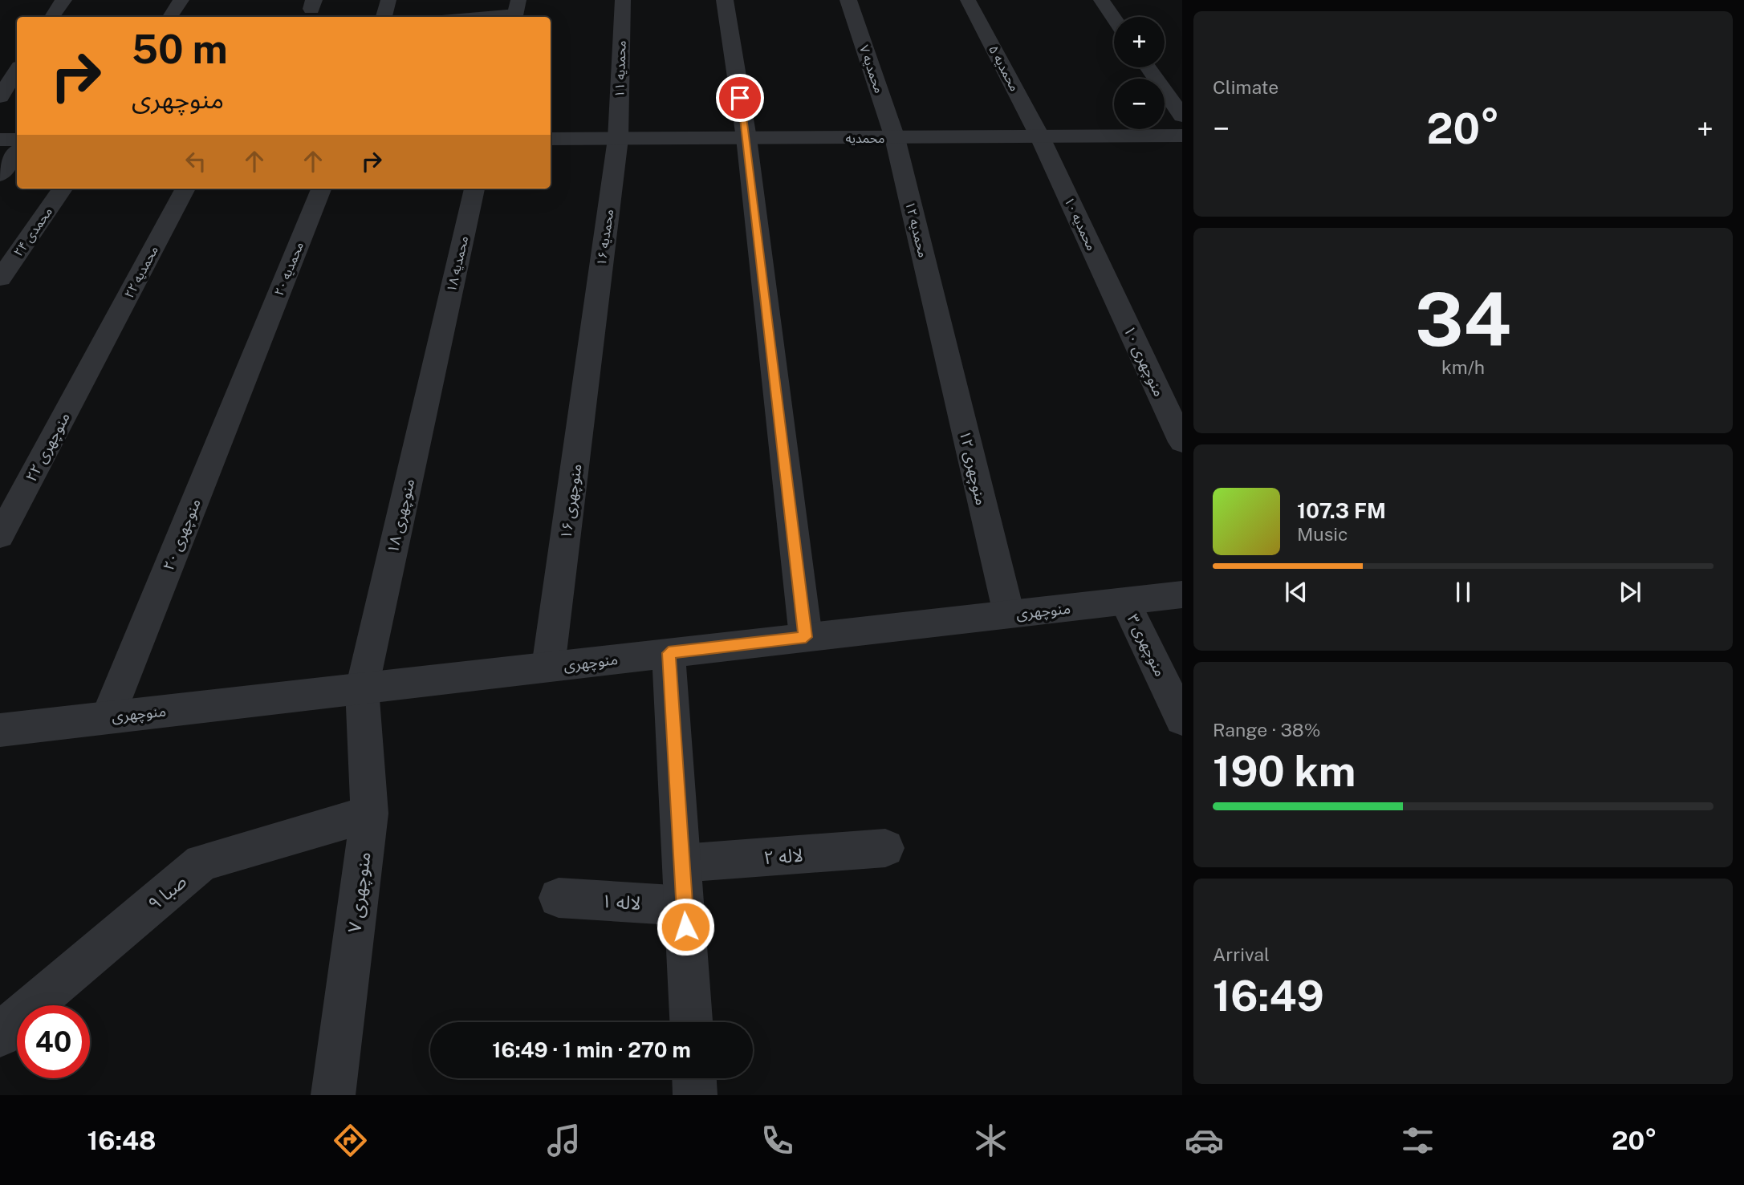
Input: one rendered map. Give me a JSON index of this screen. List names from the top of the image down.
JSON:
{
  "streets": {
    "street": [
      "محمدیه ۵",
      "محمدیه ۱۱",
      "محمدیه ۷",
      "محمدیه",
      "محمدیه ۱۰",
      "محمدیه ۱۲",
      "محمدی ۲۴",
      "محمدیه ۱۶",
      "محمدیه ۱۸",
      "محمدیه ۲۰",
      "محمدیه ۲۲",
      "منوچهری ۱۰",
      "منوچهری ۲۲",
      "منوچهری ۱۲",
      "منوچهری ۱۶",
      "منوچهری ۱۸",
      "منوچهری ۲۰",
      "منوچهری",
      "منوچهری ۳",
      "۲ لاله",
      "صبا ۹",
      "منوچهری ۷",
      "۱ لاله"
    ]
  },
  "crossings": [
    ["محمدیه ۵", "محمدیه"],
    ["محمدیه ۵", "محمدیه ۱۰"],
    ["محمدیه ۱۱", "محمدیه"],
    ["محمدیه ۱۱", "محمدیه ۱۶"],
    ["محمدیه ۷", "محمدیه"],
    ["محمدیه ۷", "محمدیه ۱۲"],
    ["محمدیه", "محمدیه ۱۰"],
    ["محمدیه", "محمدیه ۱۲"],
    ["محمدیه", "محمدیه ۱۶"],
    ["محمدیه ۱۰", "منوچهری ۱۰"],
    ["محمدیه ۱۲", "منوچهری ۱۲"],
    ["محمدیه ۱۶", "منوچهری ۱۶"],
    ["محمدیه ۱۸", "منوچهری ۱۸"],
    ["محمدیه ۲۰", "منوچهری ۲۰"],
    ["محمدیه ۲۲", "منوچهری ۲۲"],
    ["منوچهری ۱۲", "منوچهری"],
    ["منوچهری ۱۶", "منوچهری"],
    ["منوچهری ۱۸", "منوچهری"],
    ["منوچهری ۱۸", "منوچهری ۷"],
    ["منوچهری ۲۰", "منوچهری"],
    ["منوچهری", "منوچهری ۳"],
    ["منوچهری", "منوچهری ۷"],
    ["صبا ۹", "منوچهری ۷"]
  ],
  "page": {
    "tile": [
      "Climate",
      ["34", "km/h"],
      ["Range · 38%", "190 km"],
      ["Arrival", "16:49"]
    ],
    "map_buttons": ["+", "−"],
    "turn": ["50 m", "منوچهری"],
    "heat": ["−", "20°", "+"],
    "song": ["107.3 FM", "Music"],
    "limit": "40",
    "trip": "16:49 · 1 min · 270 m",
    "tabs": ["16:48", "20°"]
  }
}
